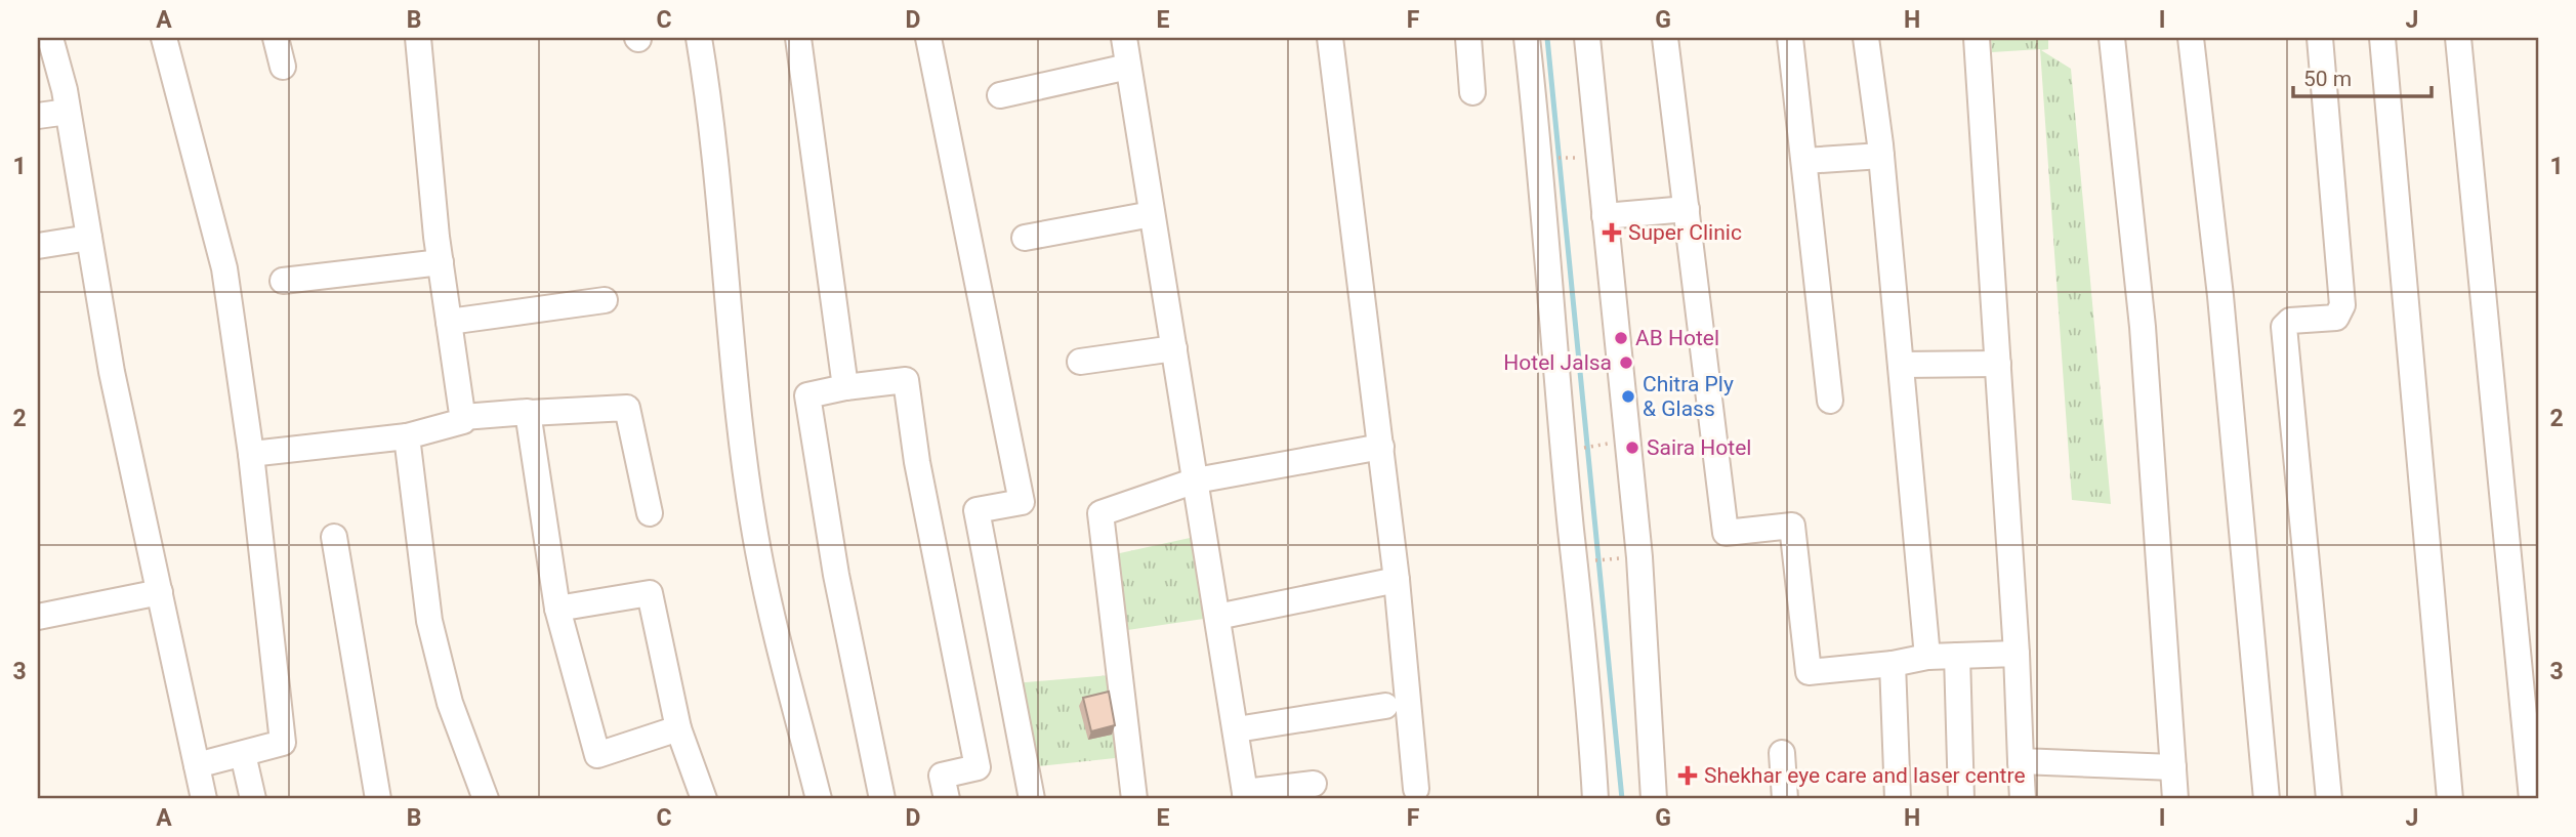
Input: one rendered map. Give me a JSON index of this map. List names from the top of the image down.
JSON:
{
  "places": {
    "health": ["Super Clinic", "Shekhar eye care and laser centre"],
    "other": [
      "AB Hotel",
      "Hotel Jalsa",
      "Chitra Ply & Glass",
      "Saira Hotel"
    ]
  },
  "scale_bar": "50 m",
  "grid": {
    "columns": [
      "A",
      "B",
      "C",
      "D",
      "E",
      "F",
      "G",
      "H",
      "I",
      "J"
    ],
    "rows": ["1", "2", "3"]
  }
}
